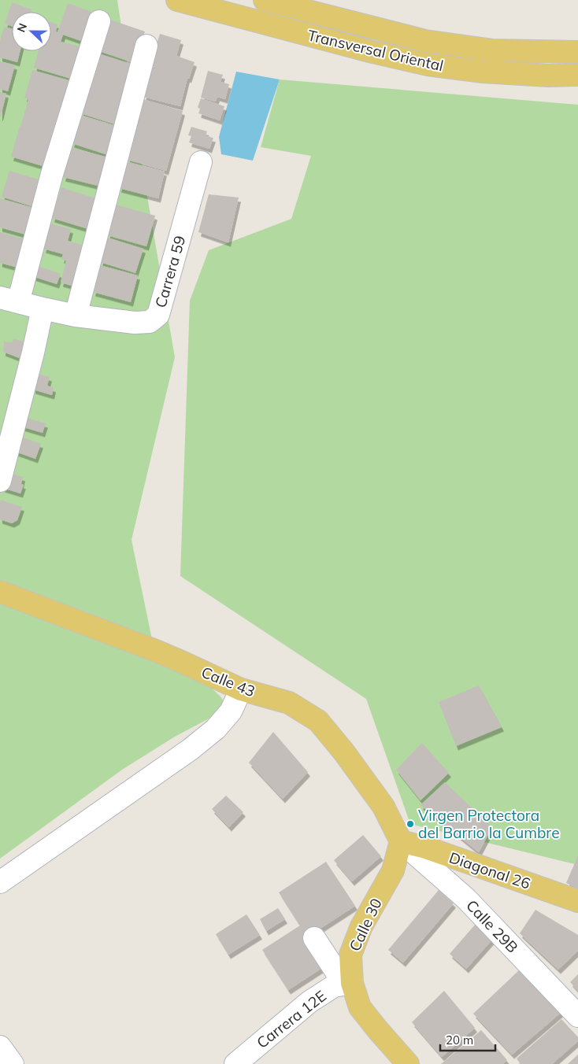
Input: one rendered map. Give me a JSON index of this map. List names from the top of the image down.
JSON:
{
  "streets": {
    "main road": [
      "Transversal Oriental",
      "Calle 43",
      "Diagonal 26",
      "Calle 30"
    ],
    "street": ["Carrera 59", "Calle 29B", "Carrera 12E"]
  },
  "crossings": [
    ["Calle 43", "Diagonal 26"],
    ["Calle 43", "Calle 30"],
    ["Calle 43", "Calle 29B"],
    ["Diagonal 26", "Calle 30"],
    ["Diagonal 26", "Calle 29B"],
    ["Calle 30", "Calle 29B"],
    ["Calle 30", "Carrera 12E"]
  ],
  "places": ["Virgen Protectora del Barrio la Cumbre"],
  "scale_bar": "20 m",
  "north": "left"
}
